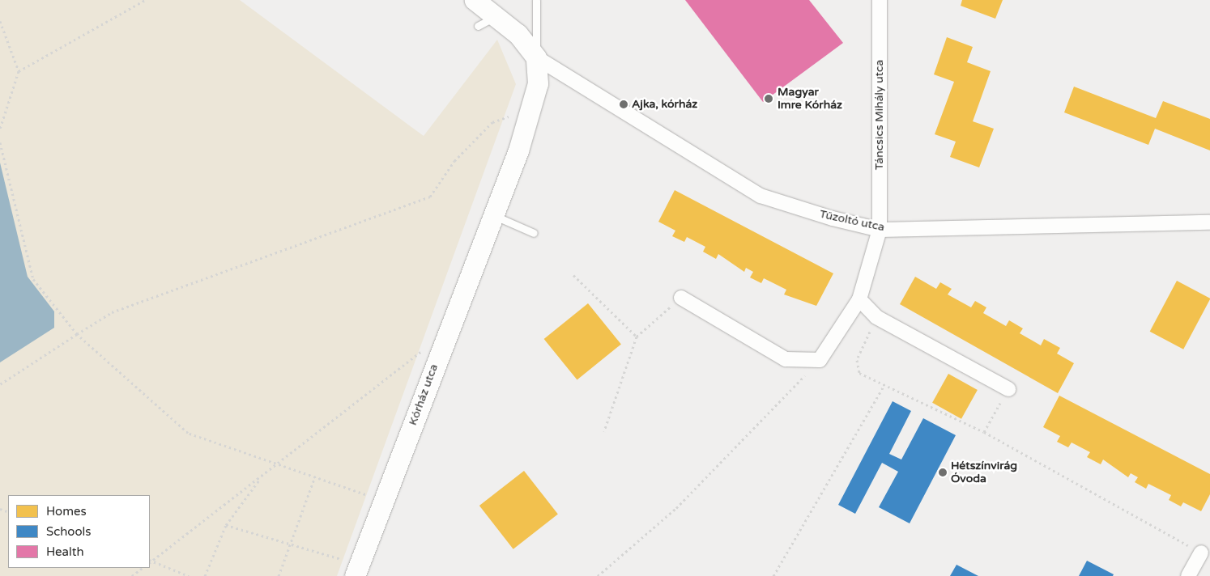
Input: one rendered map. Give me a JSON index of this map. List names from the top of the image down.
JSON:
{
  "streets": {
    "main road": ["Kórház utca"],
    "street": ["Táncsics Mihály utca", "Tűzoltó utca"]
  },
  "crossings": [
    ["Táncsics Mihály utca", "Tűzoltó utca"],
    ["Tűzoltó utca", "Kórház utca"]
  ],
  "places": ["Magyar Imre Kórház", "Ajka, kórház", "Hétszínvirág Óvoda"],
  "legend": ["Homes", "Schools", "Health"]
}
